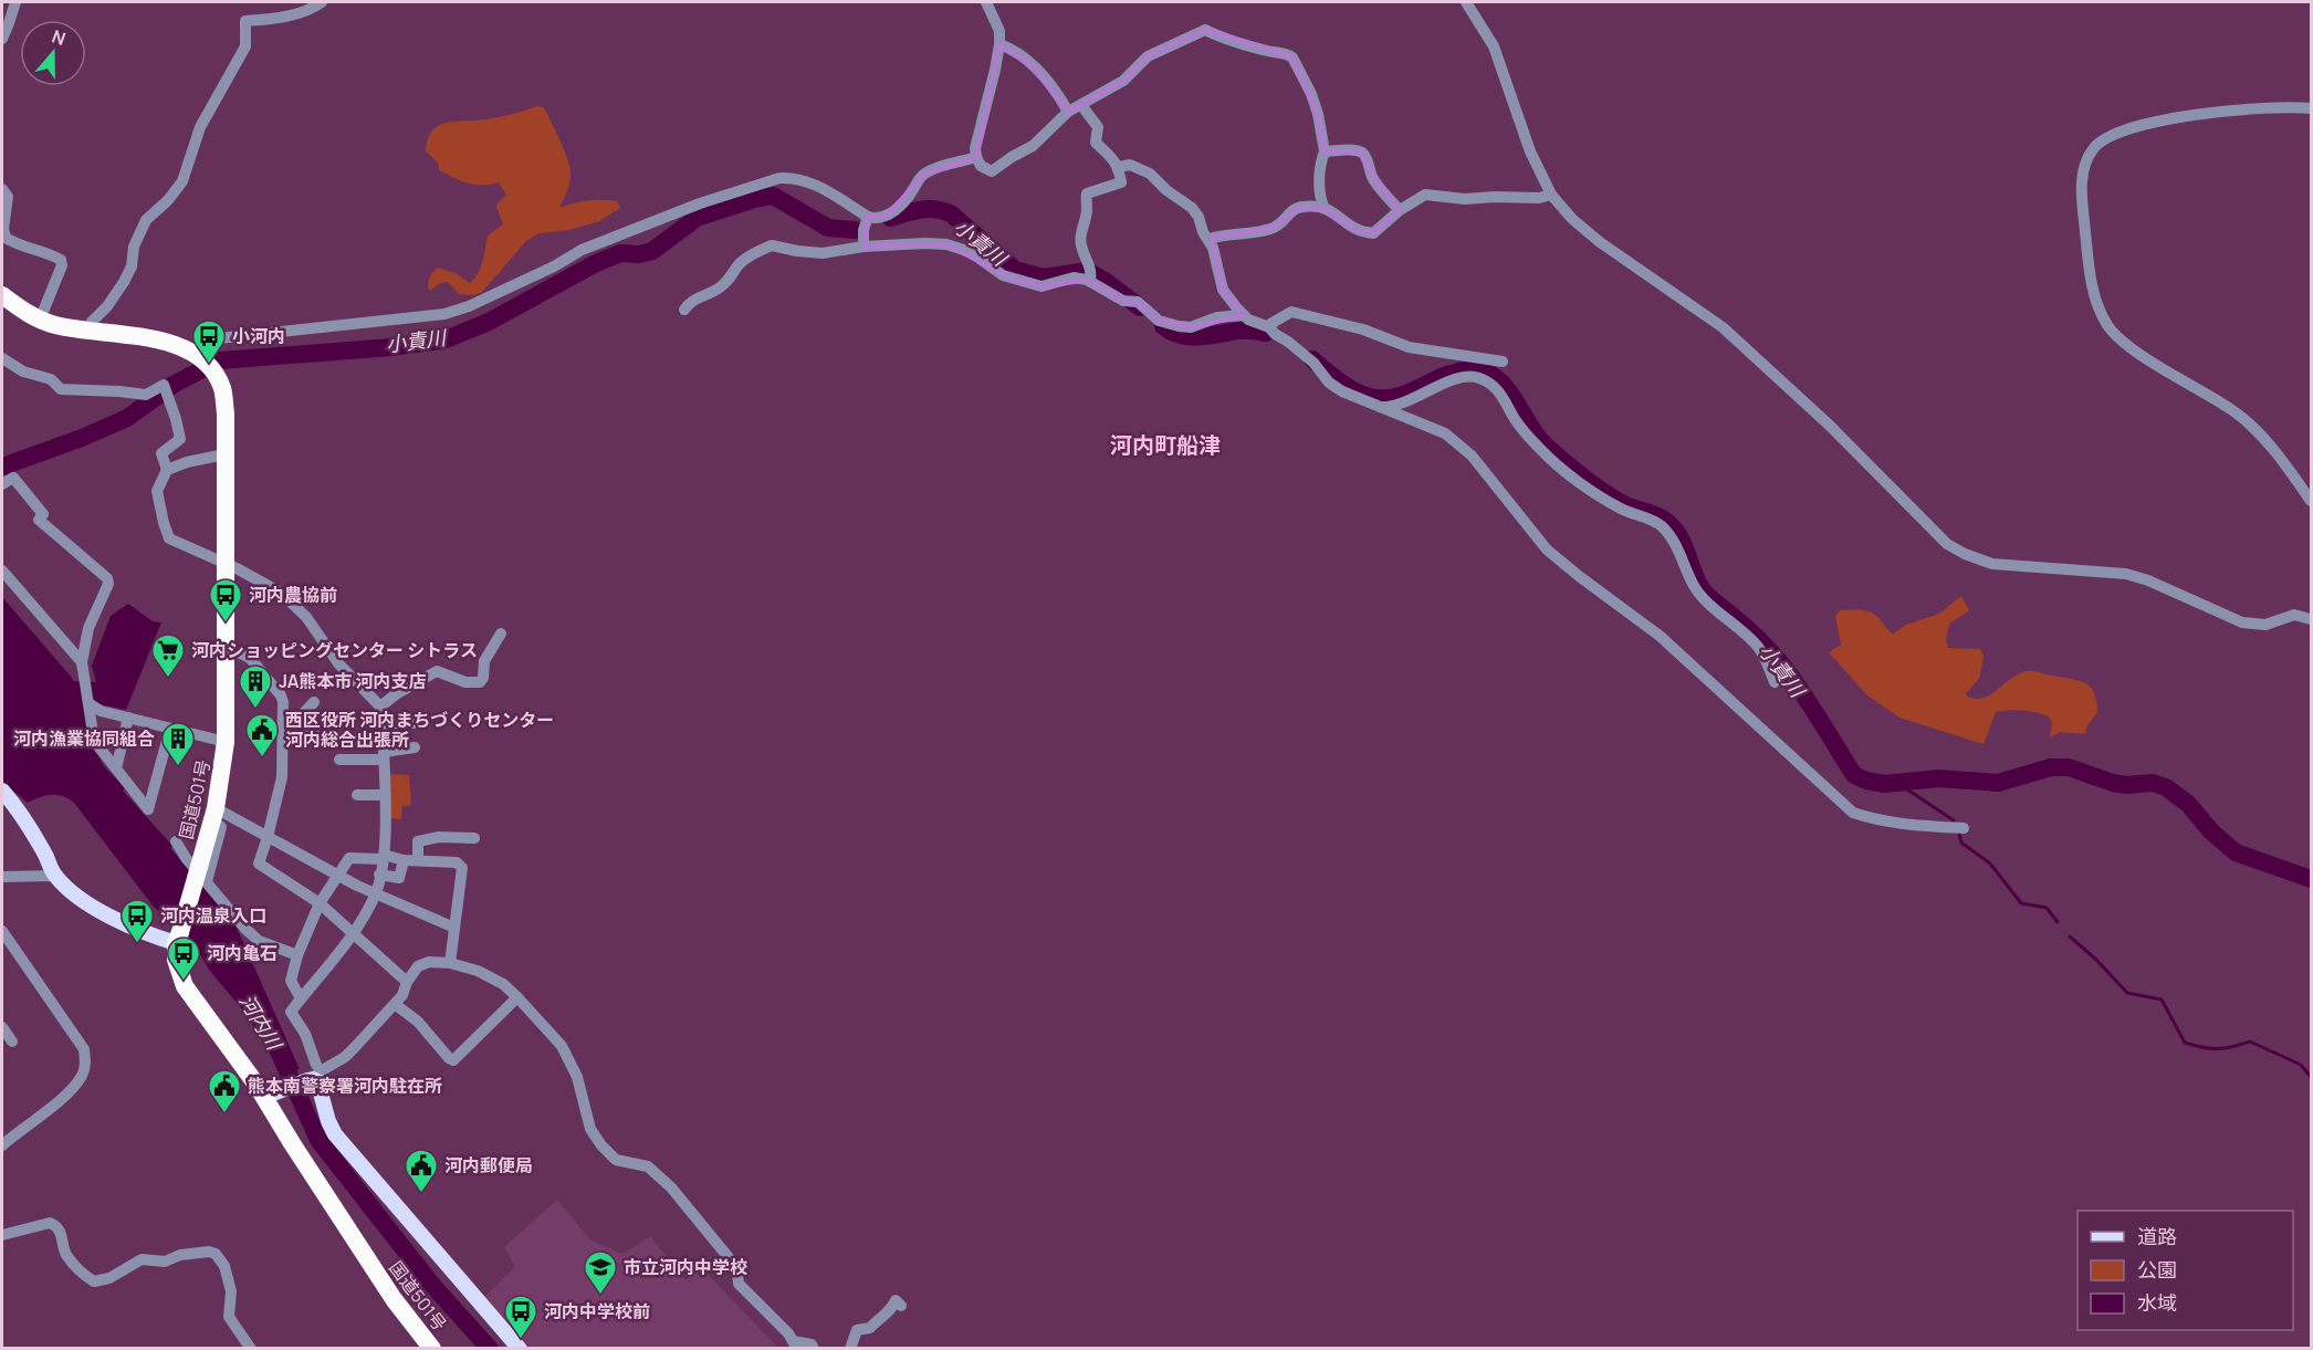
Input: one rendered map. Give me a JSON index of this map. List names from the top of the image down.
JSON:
{
  "streets": {
    "highway": ["国道501号"]
  },
  "districts": ["河内町船津"],
  "water": ["小責川", "河内川"],
  "places": {
    "bus stop": [
      "小河内",
      "河内農協前",
      "河内温泉入口",
      "河内亀石",
      "河内中学校前"
    ],
    "supermarket": ["河内ショッピングセンター シトラス"],
    "building": ["JA熊本市 河内支店", "河内漁業協同組合"],
    "public building": ["西区役所 河内まちづくりセンター 河内総合出張所", "熊本南警察署河内駐在所", "河内郵便局"],
    "school or university": ["市立河内中学校"]
  },
  "legend": ["道路", "公園", "水域"],
  "north": "top"
}
